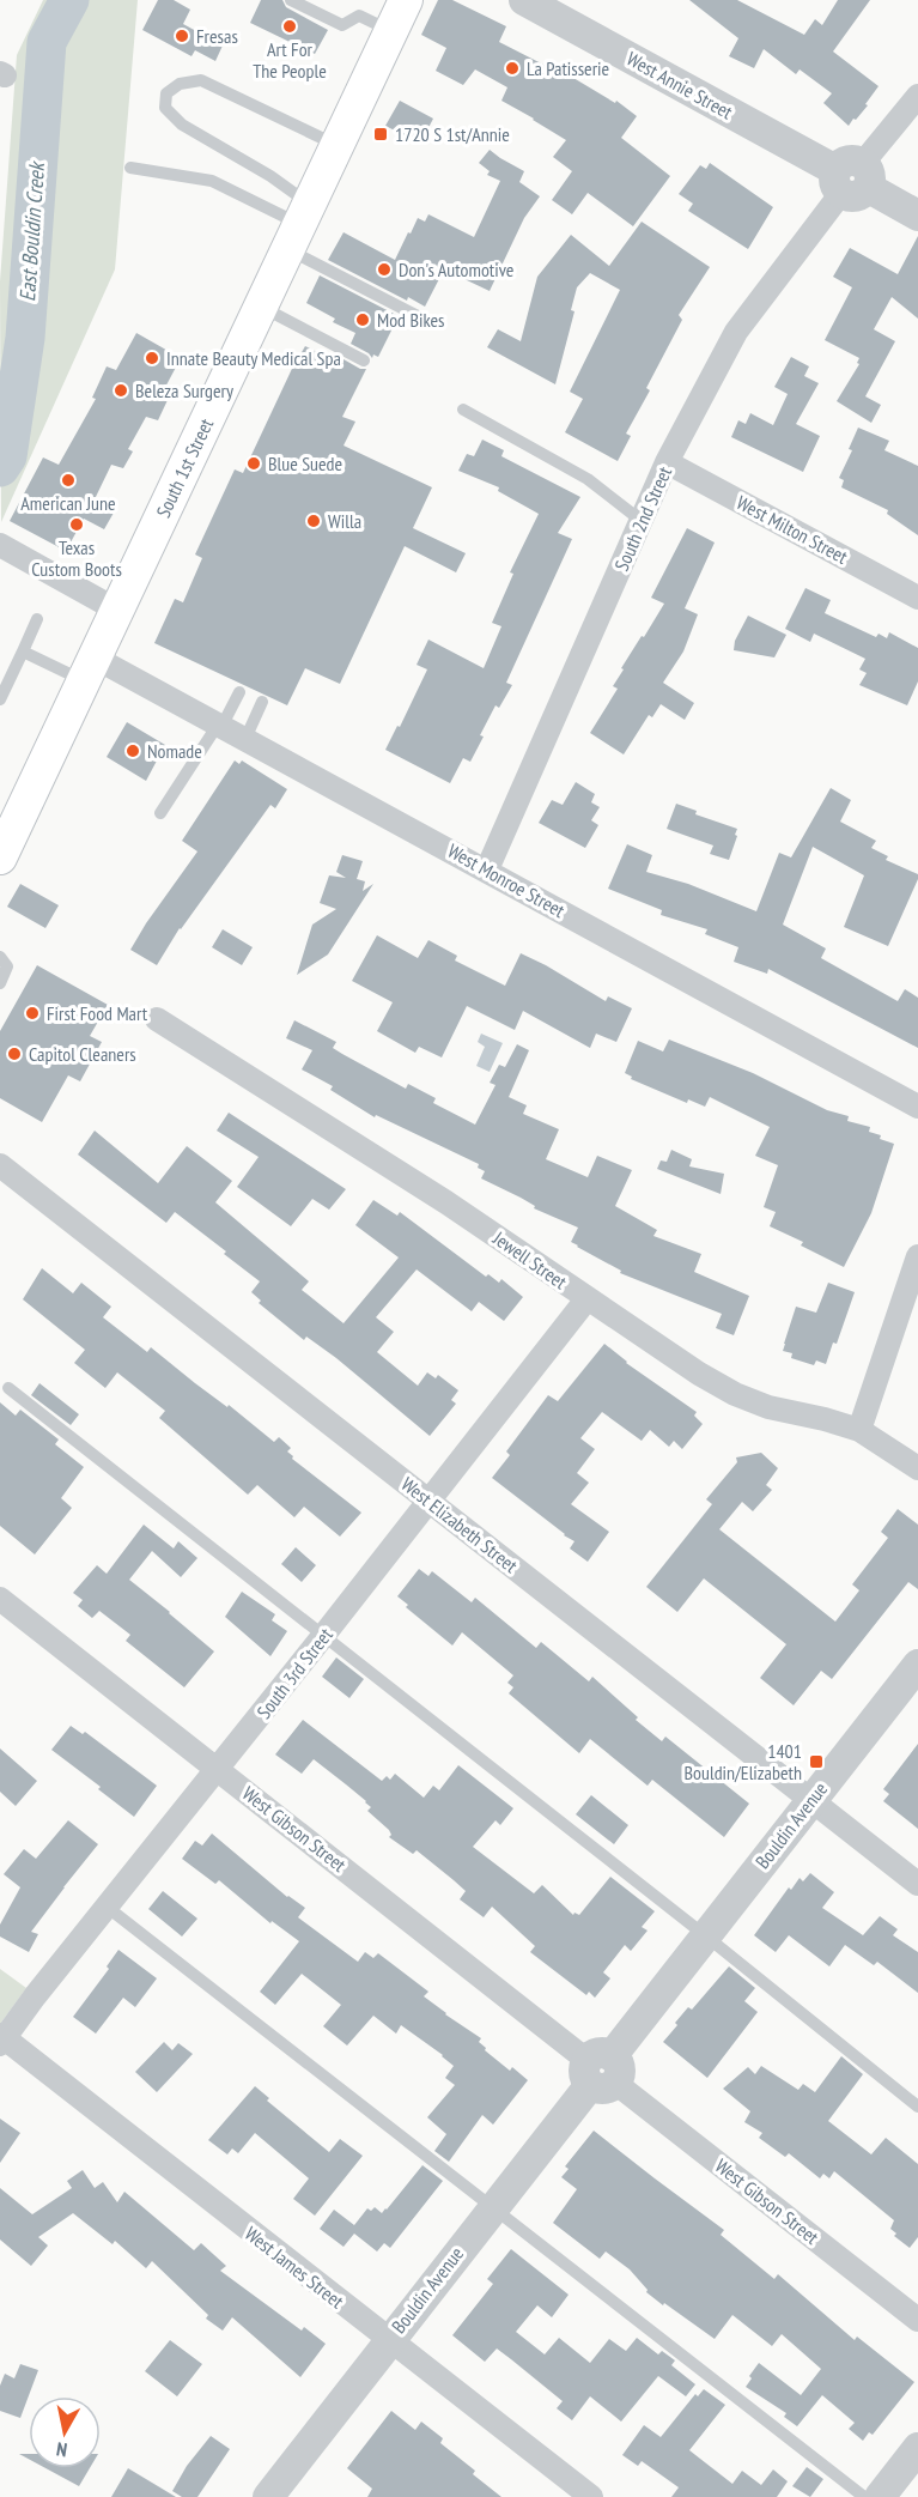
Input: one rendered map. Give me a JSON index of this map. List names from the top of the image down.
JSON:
{
  "streets": {
    "main road": ["South 1st Street"],
    "street": [
      "West Annie Street",
      "South 2nd Street",
      "West Milton Street",
      "West Monroe Street",
      "Jewell Street",
      "West Elizabeth Street",
      "South 3rd Street",
      "Bouldin Avenue",
      "West Gibson Street",
      "West James Street"
    ]
  },
  "crossings": [
    ["West Annie Street", "South 2nd Street"],
    ["South 1st Street", "West Monroe Street"],
    ["South 2nd Street", "West Milton Street"],
    ["South 2nd Street", "West Monroe Street"],
    ["Jewell Street", "South 3rd Street"],
    ["West Elizabeth Street", "South 3rd Street"],
    ["West Elizabeth Street", "Bouldin Avenue"],
    ["South 3rd Street", "West Gibson Street"],
    ["South 3rd Street", "West James Street"],
    ["Bouldin Avenue", "West Gibson Street"],
    ["Bouldin Avenue", "West James Street"]
  ],
  "water": ["East Bouldin Creek"],
  "places": {
    "other": [
      "Art For The People",
      "Fresas",
      "La Patisserie",
      "Don's Automotive",
      "Mod Bikes",
      "Innate Beauty Medical Spa",
      "Beleza Surgery",
      "Blue Suede",
      "American June",
      "Willa",
      "Texas Custom Boots",
      "Nomade",
      "First Food Mart",
      "Capitol Cleaners"
    ],
    "transit": ["1720 S 1st/Annie", "1401 Bouldin/Elizabeth"]
  },
  "north": "bottom"
}
